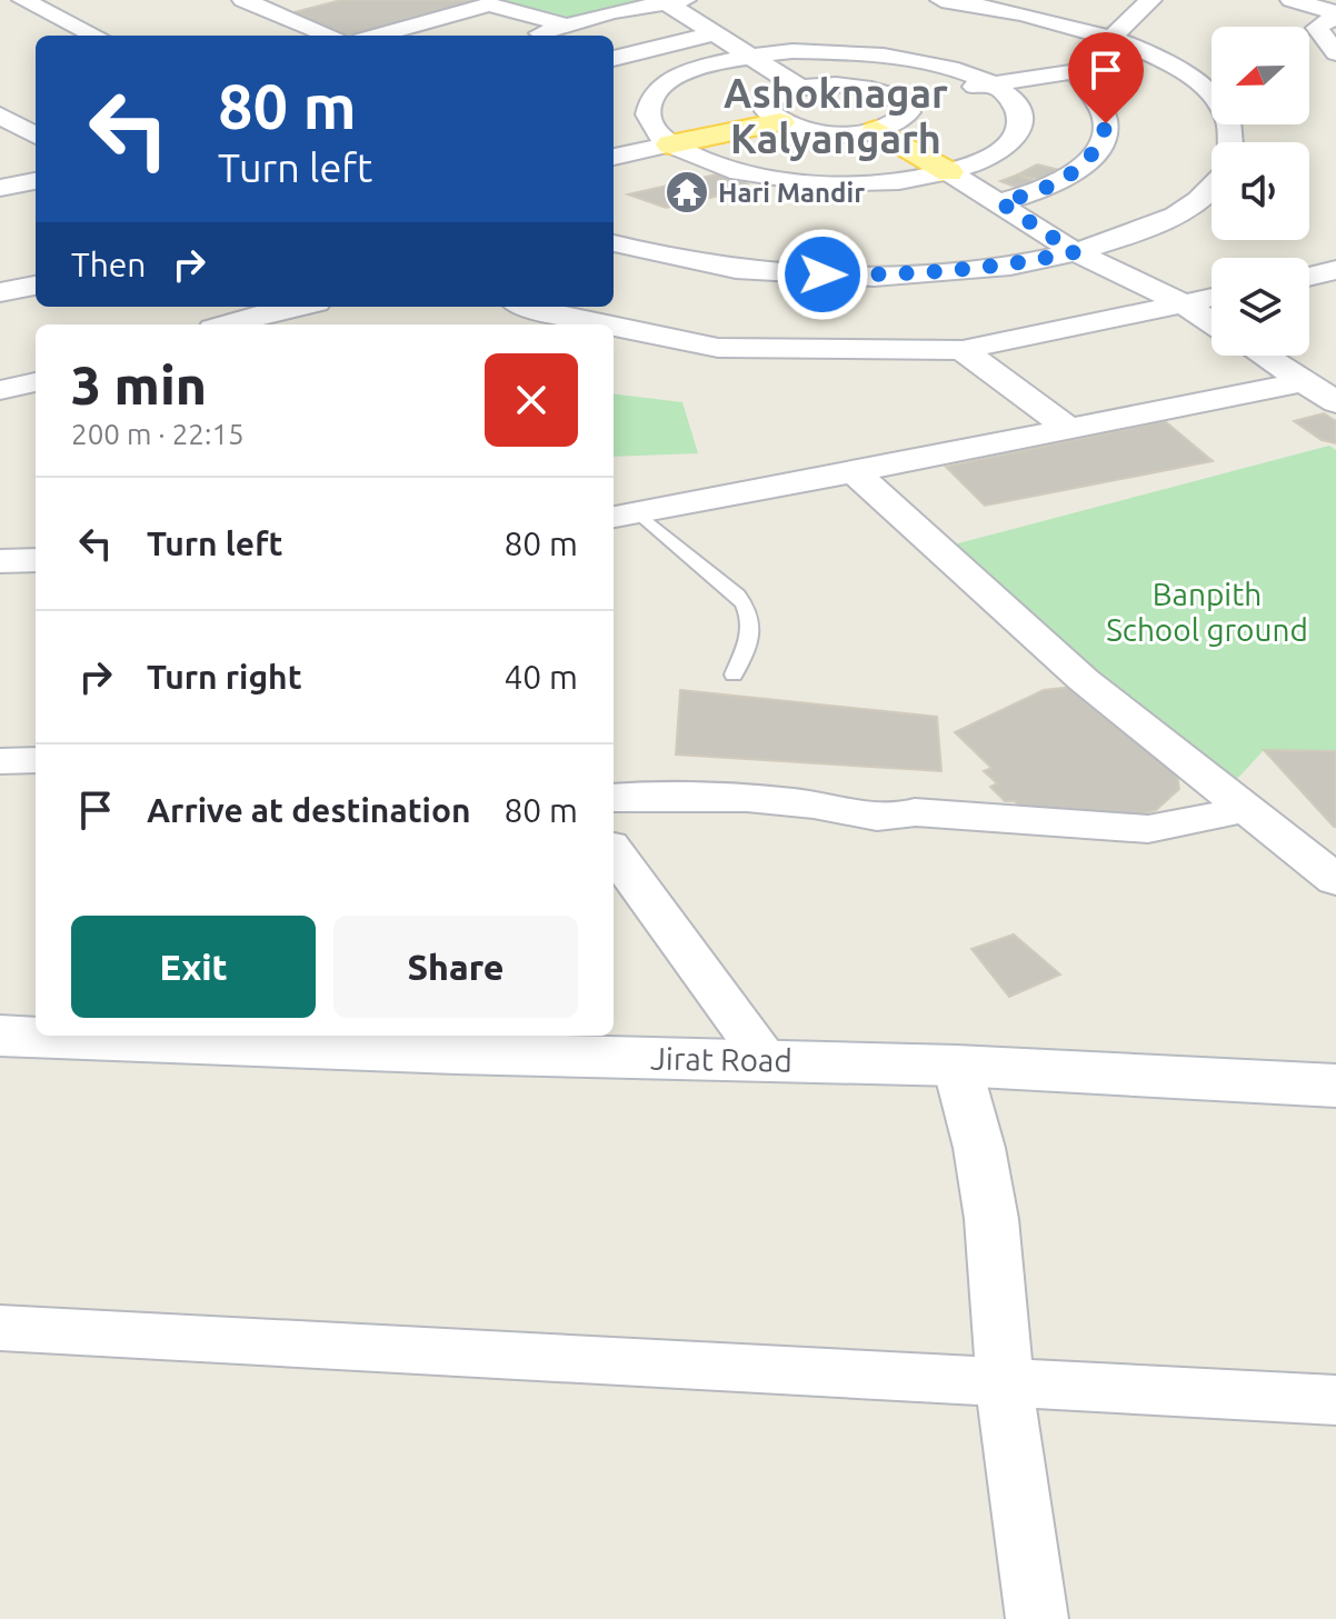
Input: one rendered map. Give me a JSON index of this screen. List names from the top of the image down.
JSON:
{
  "streets": {
    "main road": ["Jirat Road"]
  },
  "districts": ["Ashoknagar Kalyangarh"],
  "parks": ["Banpith School ground"],
  "places": {
    "temple": ["Hari Mandir"]
  },
  "north": "left",
  "page": {
    "turn": ["80 m", "Turn left"],
    "then": "Then",
    "heading": ["3 min", "200 m · 22:15"],
    "list": [
      {
        "name": "Turn left",
        "value": "80 m"
      },
      {
        "name": "Turn right",
        "value": "40 m"
      },
      {
        "name": "Arrive at destination",
        "value": "80 m"
      }
    ],
    "buttons": ["Exit", "Share"]
  }
}
